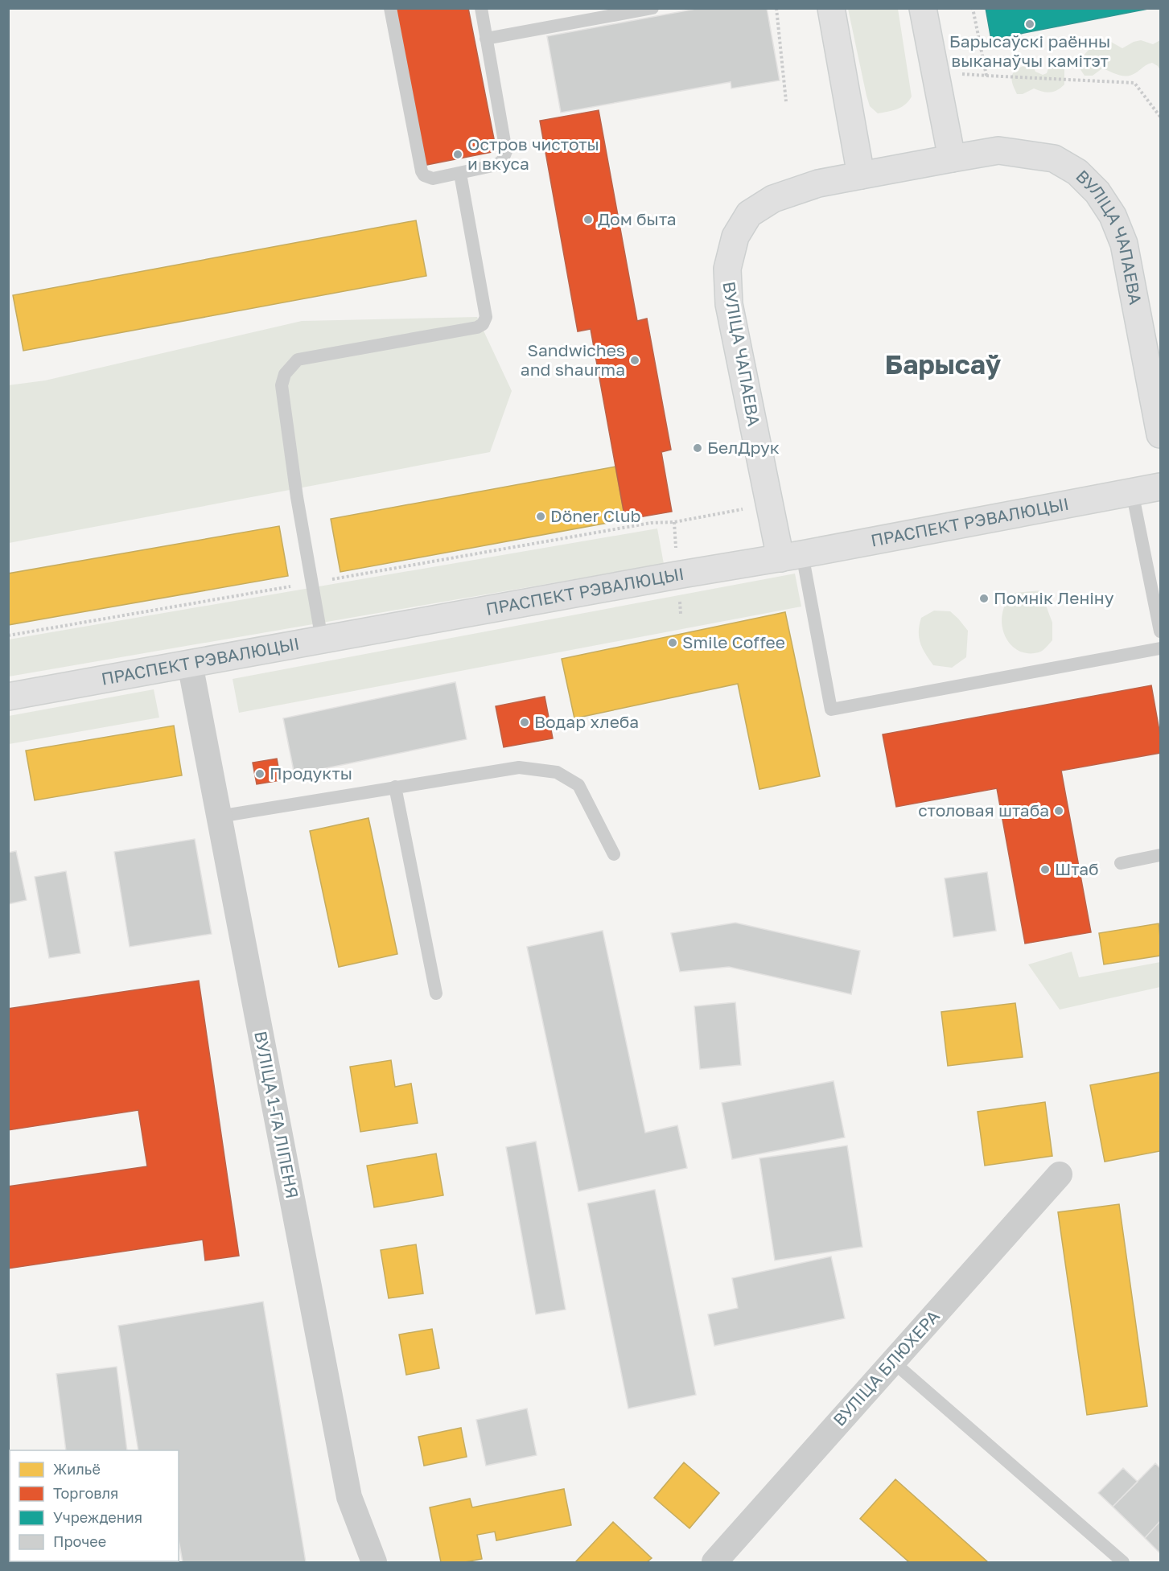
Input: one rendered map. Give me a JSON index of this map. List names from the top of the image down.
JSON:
{
  "streets": {
    "main road": ["ВУЛІЦА ЧАПАЕВА", "ПРАСПЕКТ РЭВАЛЮЦЫІ"],
    "street": ["ВУЛІЦА 1-ГА ЛІПЕНЯ", "ВУЛІЦА БЛЮХЕРА"]
  },
  "crossings": [
    ["ВУЛІЦА ЧАПАЕВА", "ПРАСПЕКТ РЭВАЛЮЦЫІ"],
    ["ПРАСПЕКТ РЭВАЛЮЦЫІ", "ВУЛІЦА 1-ГА ЛІПЕНЯ"]
  ],
  "districts": ["Барысаў"],
  "places": [
    "Барысаўскі раённы выканаўчы камітэт",
    "Остров чистоты и вкуса",
    "Дом быта",
    "Sandwiches and shaurma",
    "БелДрук",
    "Döner Club",
    "Помнік Леніну",
    "Smile Coffee",
    "Водар хлеба",
    "Продукты",
    "столовая штаба",
    "Штаб"
  ],
  "legend": [
    "Жильё",
    "Торговля",
    "Учреждения",
    "Прочее"
  ]
}
